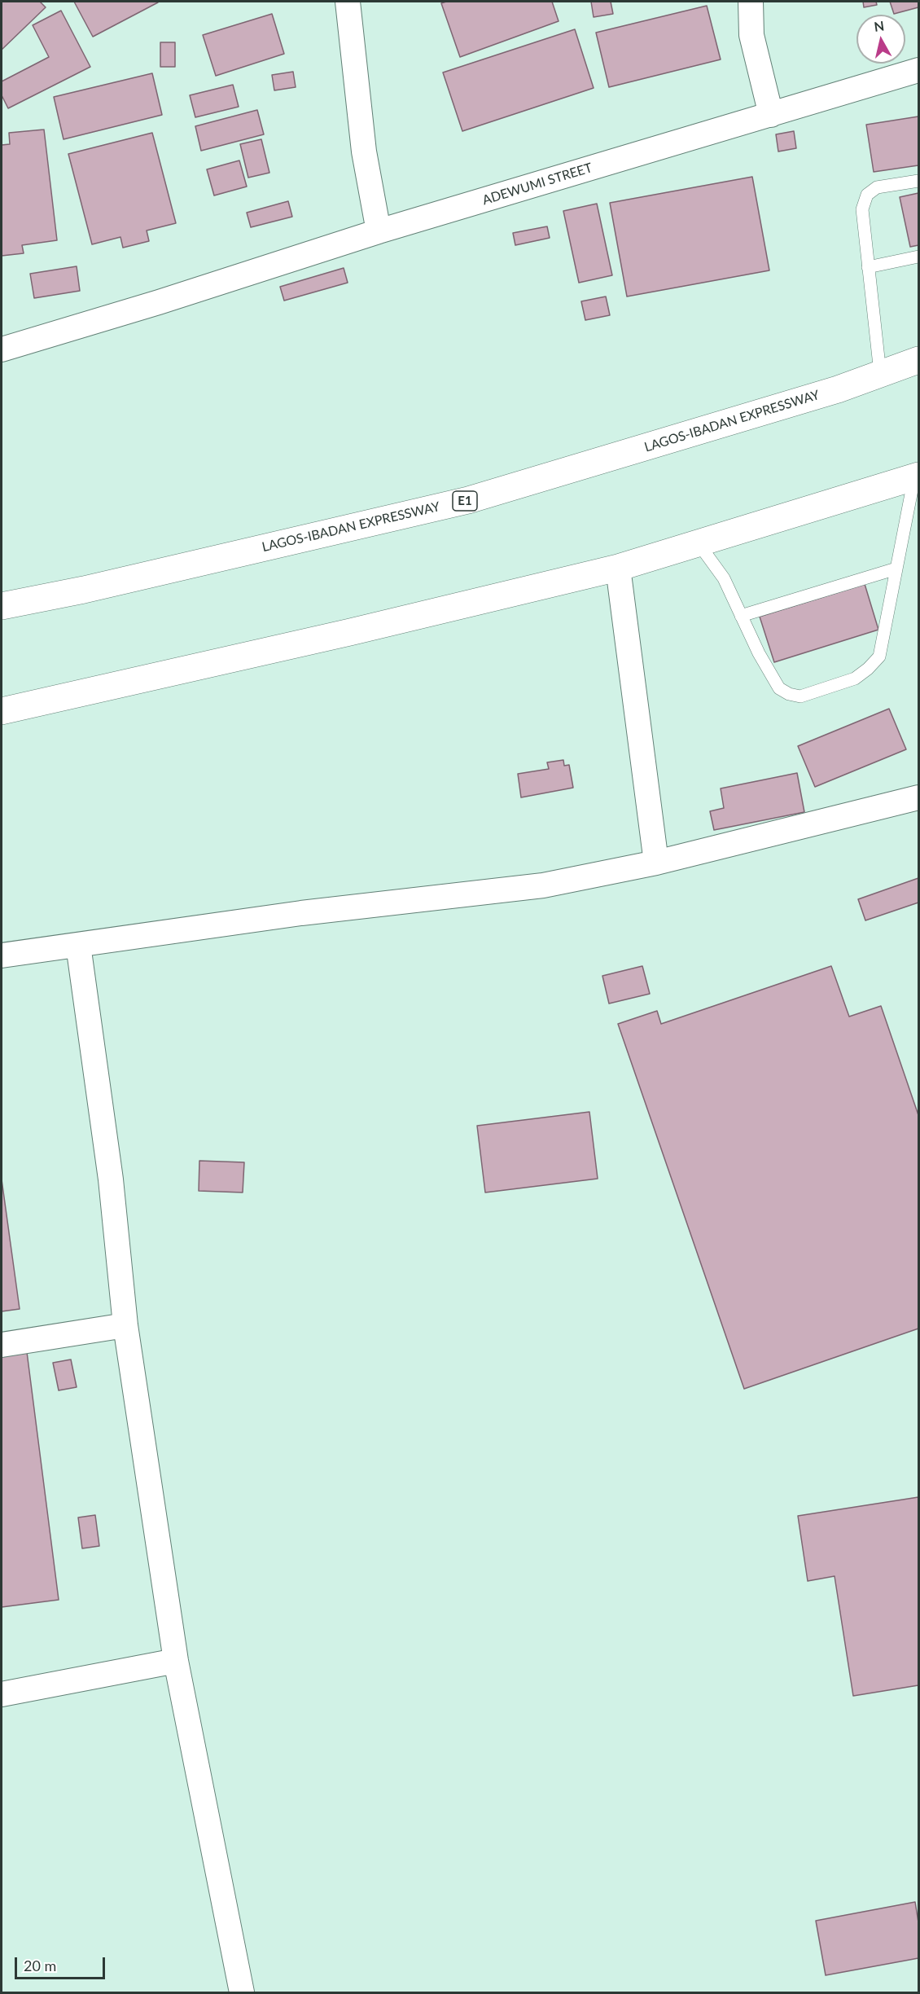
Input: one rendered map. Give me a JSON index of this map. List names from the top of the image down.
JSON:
{
  "streets": {
    "highway": ["LAGOS-IBADAN EXPRESSWAY", "E1"],
    "street": ["ADEWUMI STREET"]
  },
  "scale_bar": "20 m",
  "north": "top"
}
